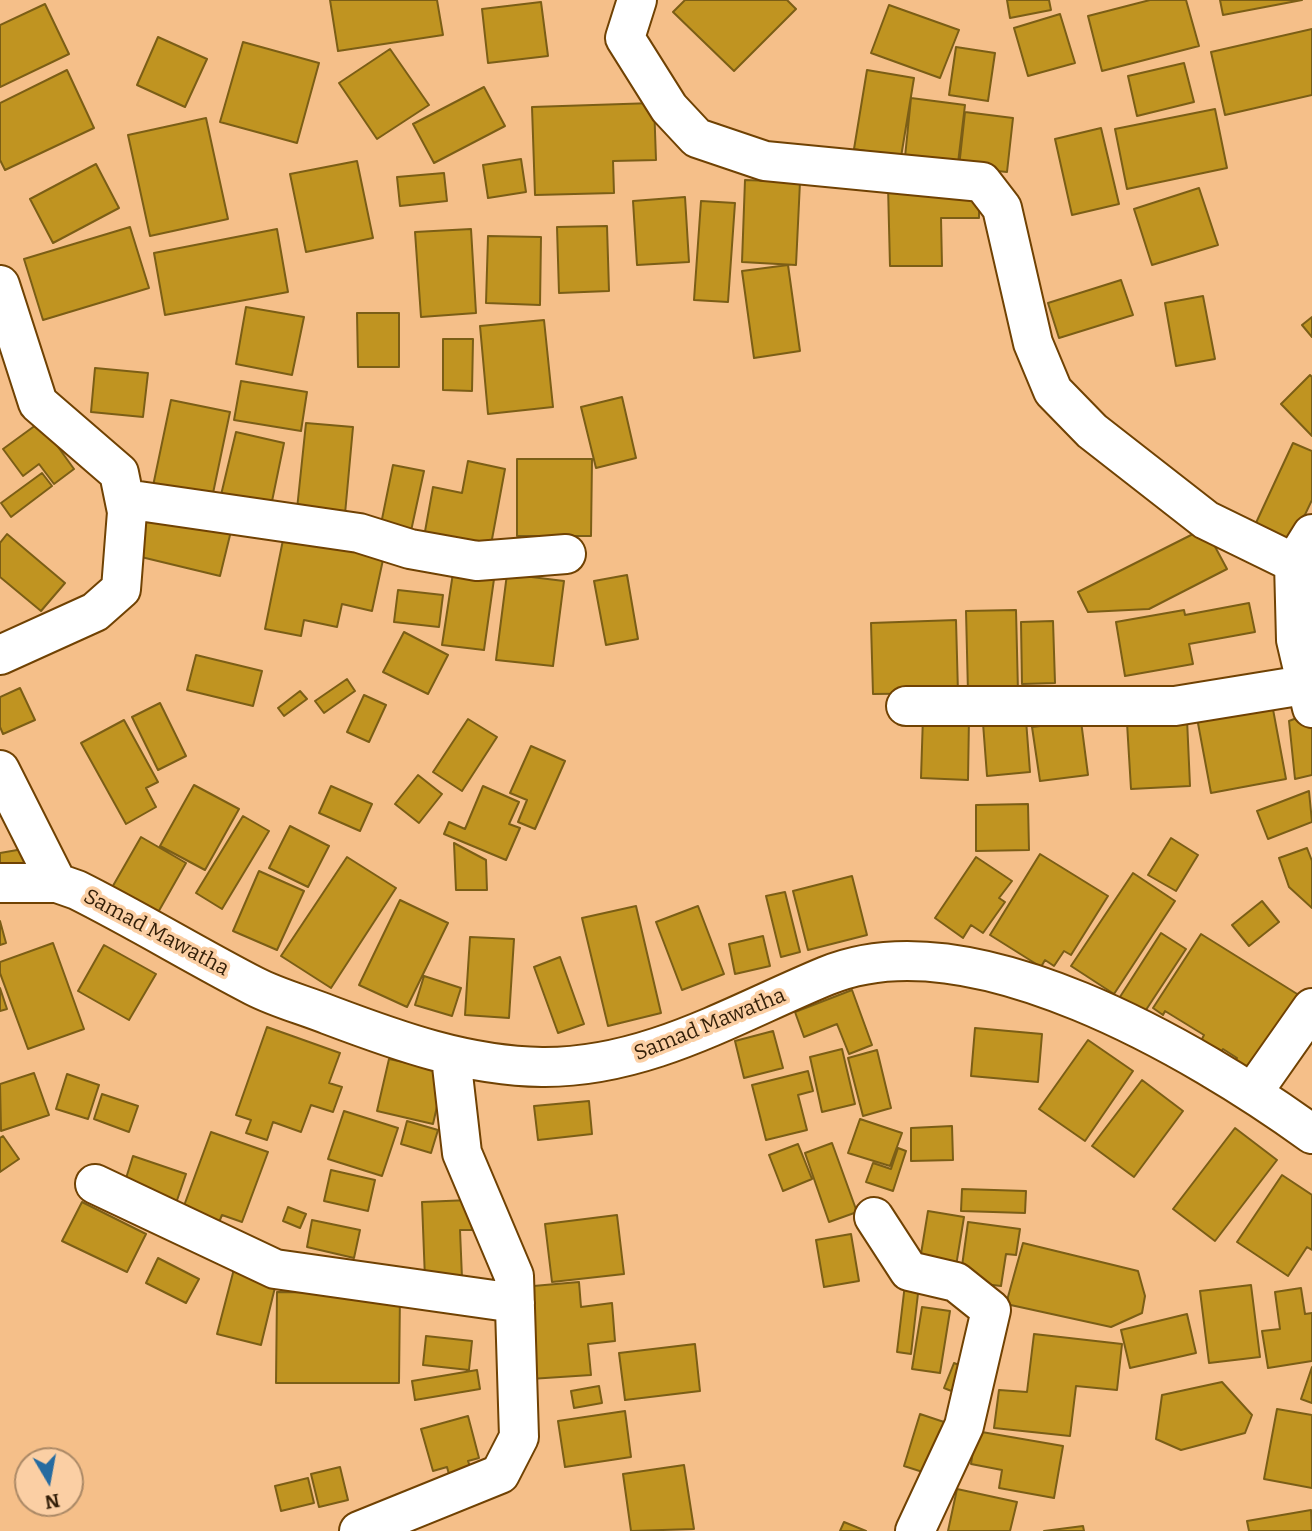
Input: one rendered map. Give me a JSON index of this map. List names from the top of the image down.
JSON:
{
  "streets": {
    "street": ["Samad Mawatha"]
  },
  "north": "bottom"
}
